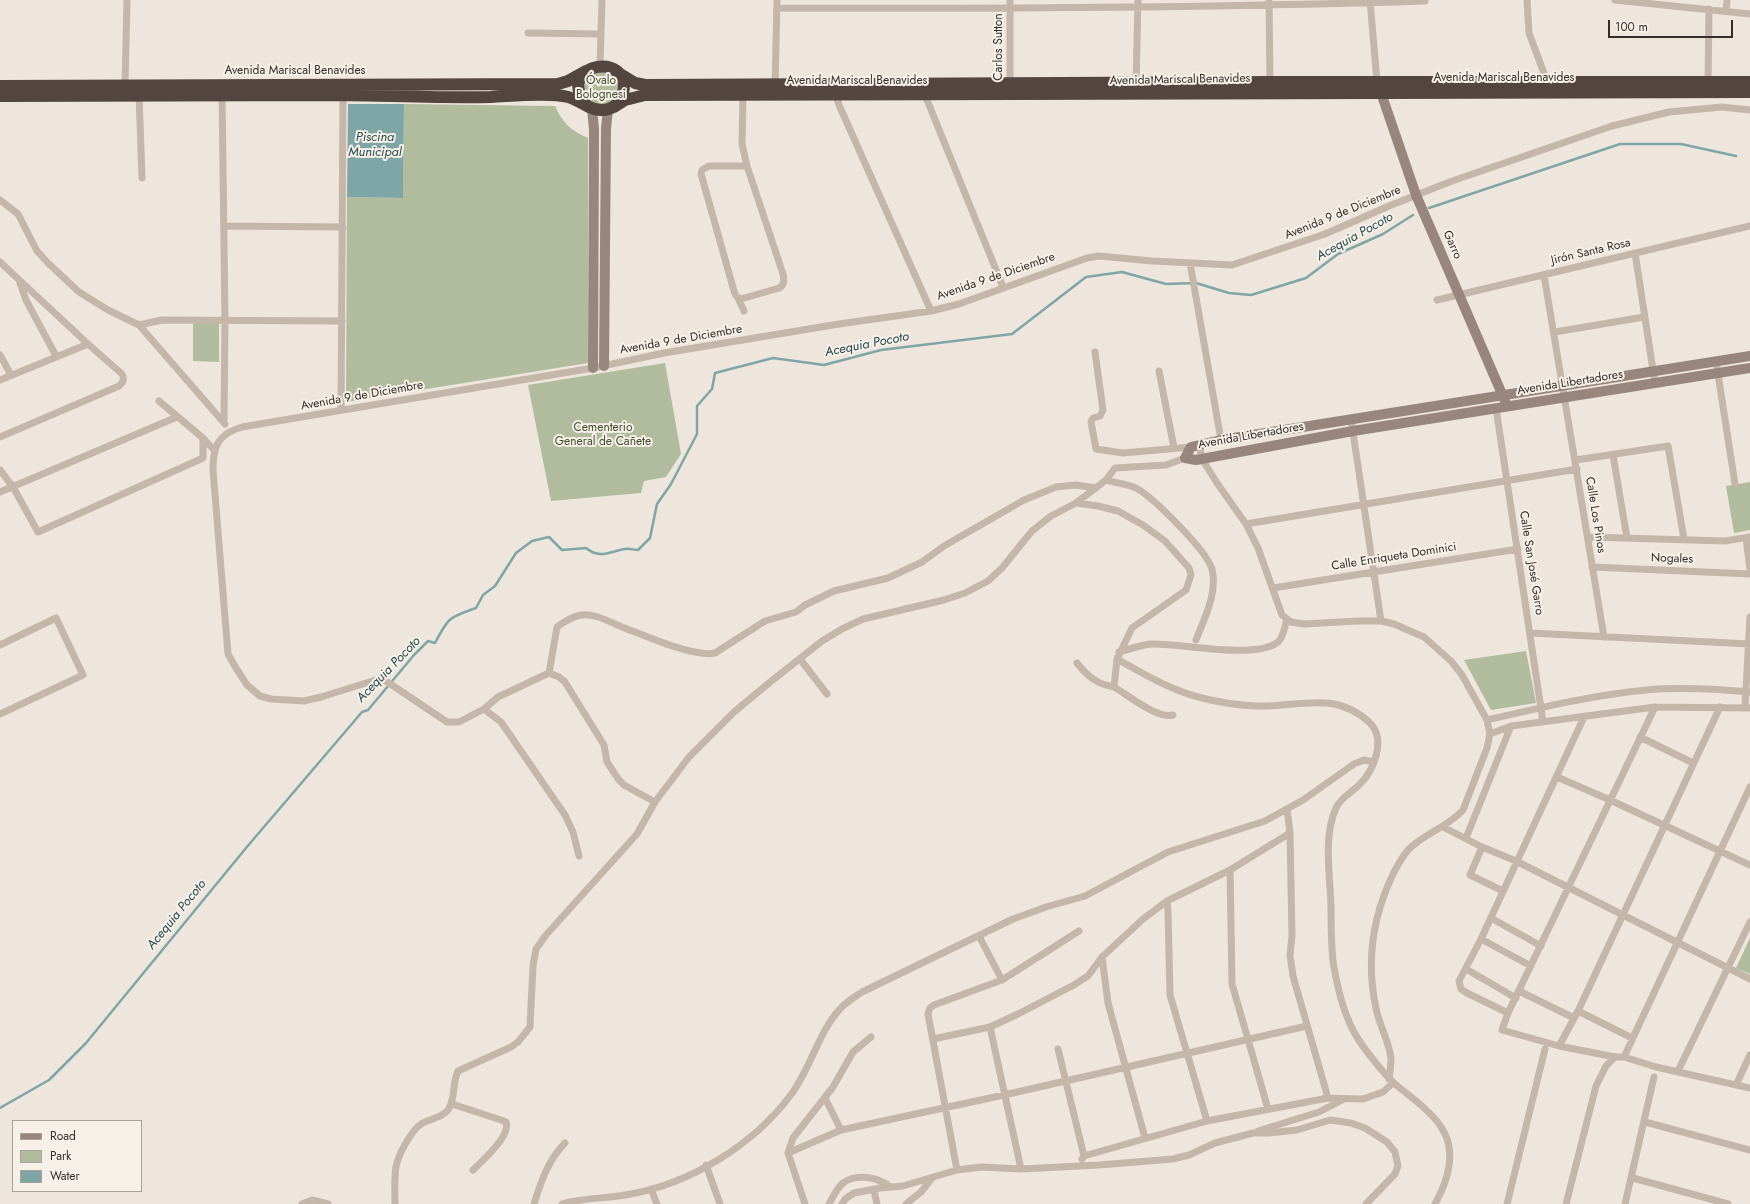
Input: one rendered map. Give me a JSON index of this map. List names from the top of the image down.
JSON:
{
  "streets": {
    "highway": ["Avenida Mariscal Benavides"],
    "street": [
      "Carlos Sutton",
      "Avenida 9 de Diciembre",
      "Garro",
      "Jirón Santa Rosa",
      "Avenida Libertadores",
      "Calle Los Pinos",
      "Calle Enriqueta Dominici",
      "Nogales",
      "Calle San José Garro"
    ]
  },
  "crossings": [
    ["Carlos Sutton", "Avenida Mariscal Benavides"],
    ["Avenida Mariscal Benavides", "Garro"],
    ["Avenida 9 de Diciembre", "Garro"],
    ["Garro", "Jirón Santa Rosa"],
    ["Garro", "Avenida Libertadores"],
    ["Garro", "Calle San José Garro"],
    ["Jirón Santa Rosa", "Calle Los Pinos"],
    ["Avenida Libertadores", "Calle Los Pinos"],
    ["Avenida Libertadores", "Calle San José Garro"],
    ["Calle Los Pinos", "Nogales"],
    ["Calle Enriqueta Dominici", "Calle San José Garro"]
  ],
  "water": ["Piscina Municipal", "Acequia Pocoto"],
  "parks": ["Óvalo Bolognesi", "Cementerio General de Cañete"],
  "legend": ["Road", "Park", "Water"],
  "scale_bar": "100 m"
}
